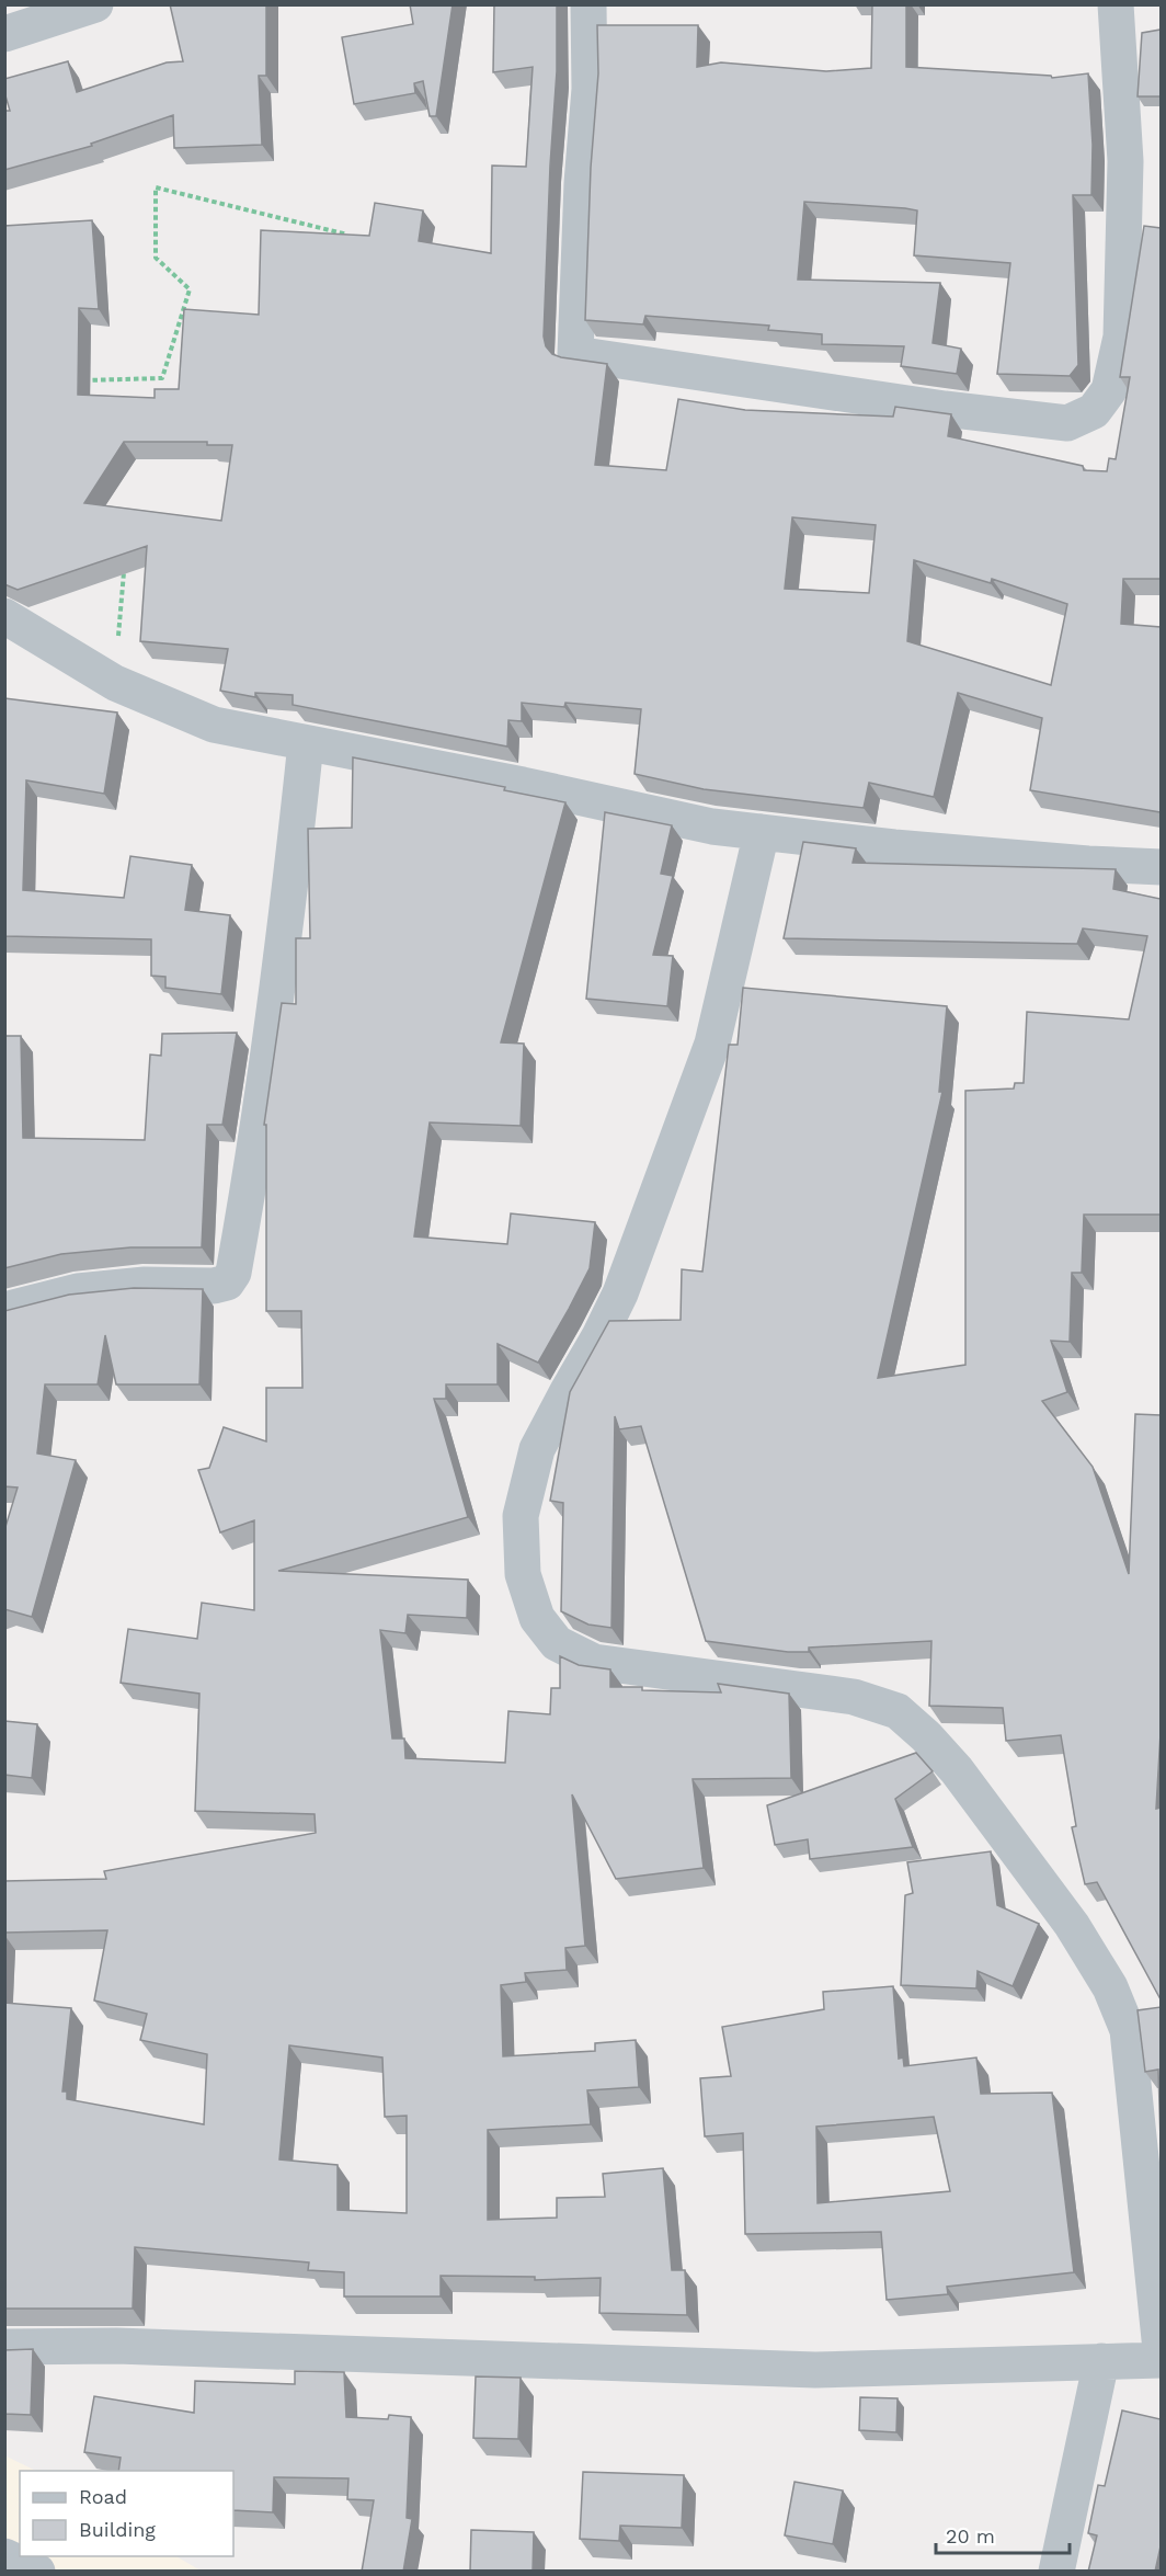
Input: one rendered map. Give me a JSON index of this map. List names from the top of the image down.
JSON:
{
  "legend": ["Road", "Building"],
  "scale_bar": "20 m"
}
